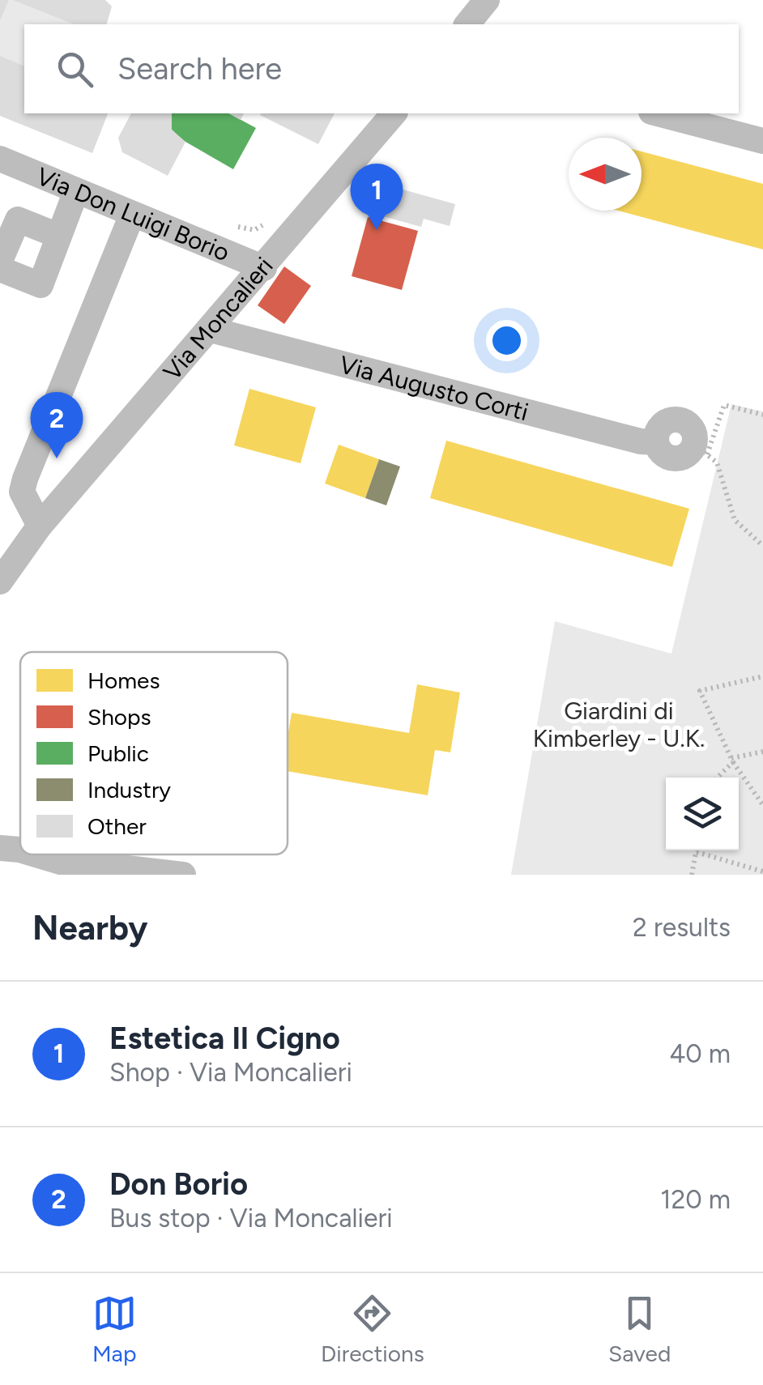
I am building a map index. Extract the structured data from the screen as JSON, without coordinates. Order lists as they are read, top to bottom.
{
  "streets": {
    "street": ["Via Don Luigi Borio", "Via Moncalieri", "Via Augusto Corti"]
  },
  "crossings": [
    ["Via Don Luigi Borio", "Via Moncalieri"],
    ["Via Moncalieri", "Via Augusto Corti"]
  ],
  "parks": ["Giardini di Kimberley - U.K."],
  "legend": [
    "Homes",
    "Shops",
    "Public",
    "Industry",
    "Other"
  ],
  "north": "left",
  "page": {
    "search": "Search here",
    "pins": ["1", "2"],
    "heading": ["Nearby", "2 results"],
    "list": [
      {
        "mark": "1",
        "name": "Estetica Il Cigno",
        "note": "Shop · Via Moncalieri",
        "value": "40 m"
      },
      {
        "mark": "2",
        "name": "Don Borio",
        "note": "Bus stop · Via Moncalieri",
        "value": "120 m"
      }
    ],
    "nav": ["Map", "Directions", "Saved"]
  }
}
